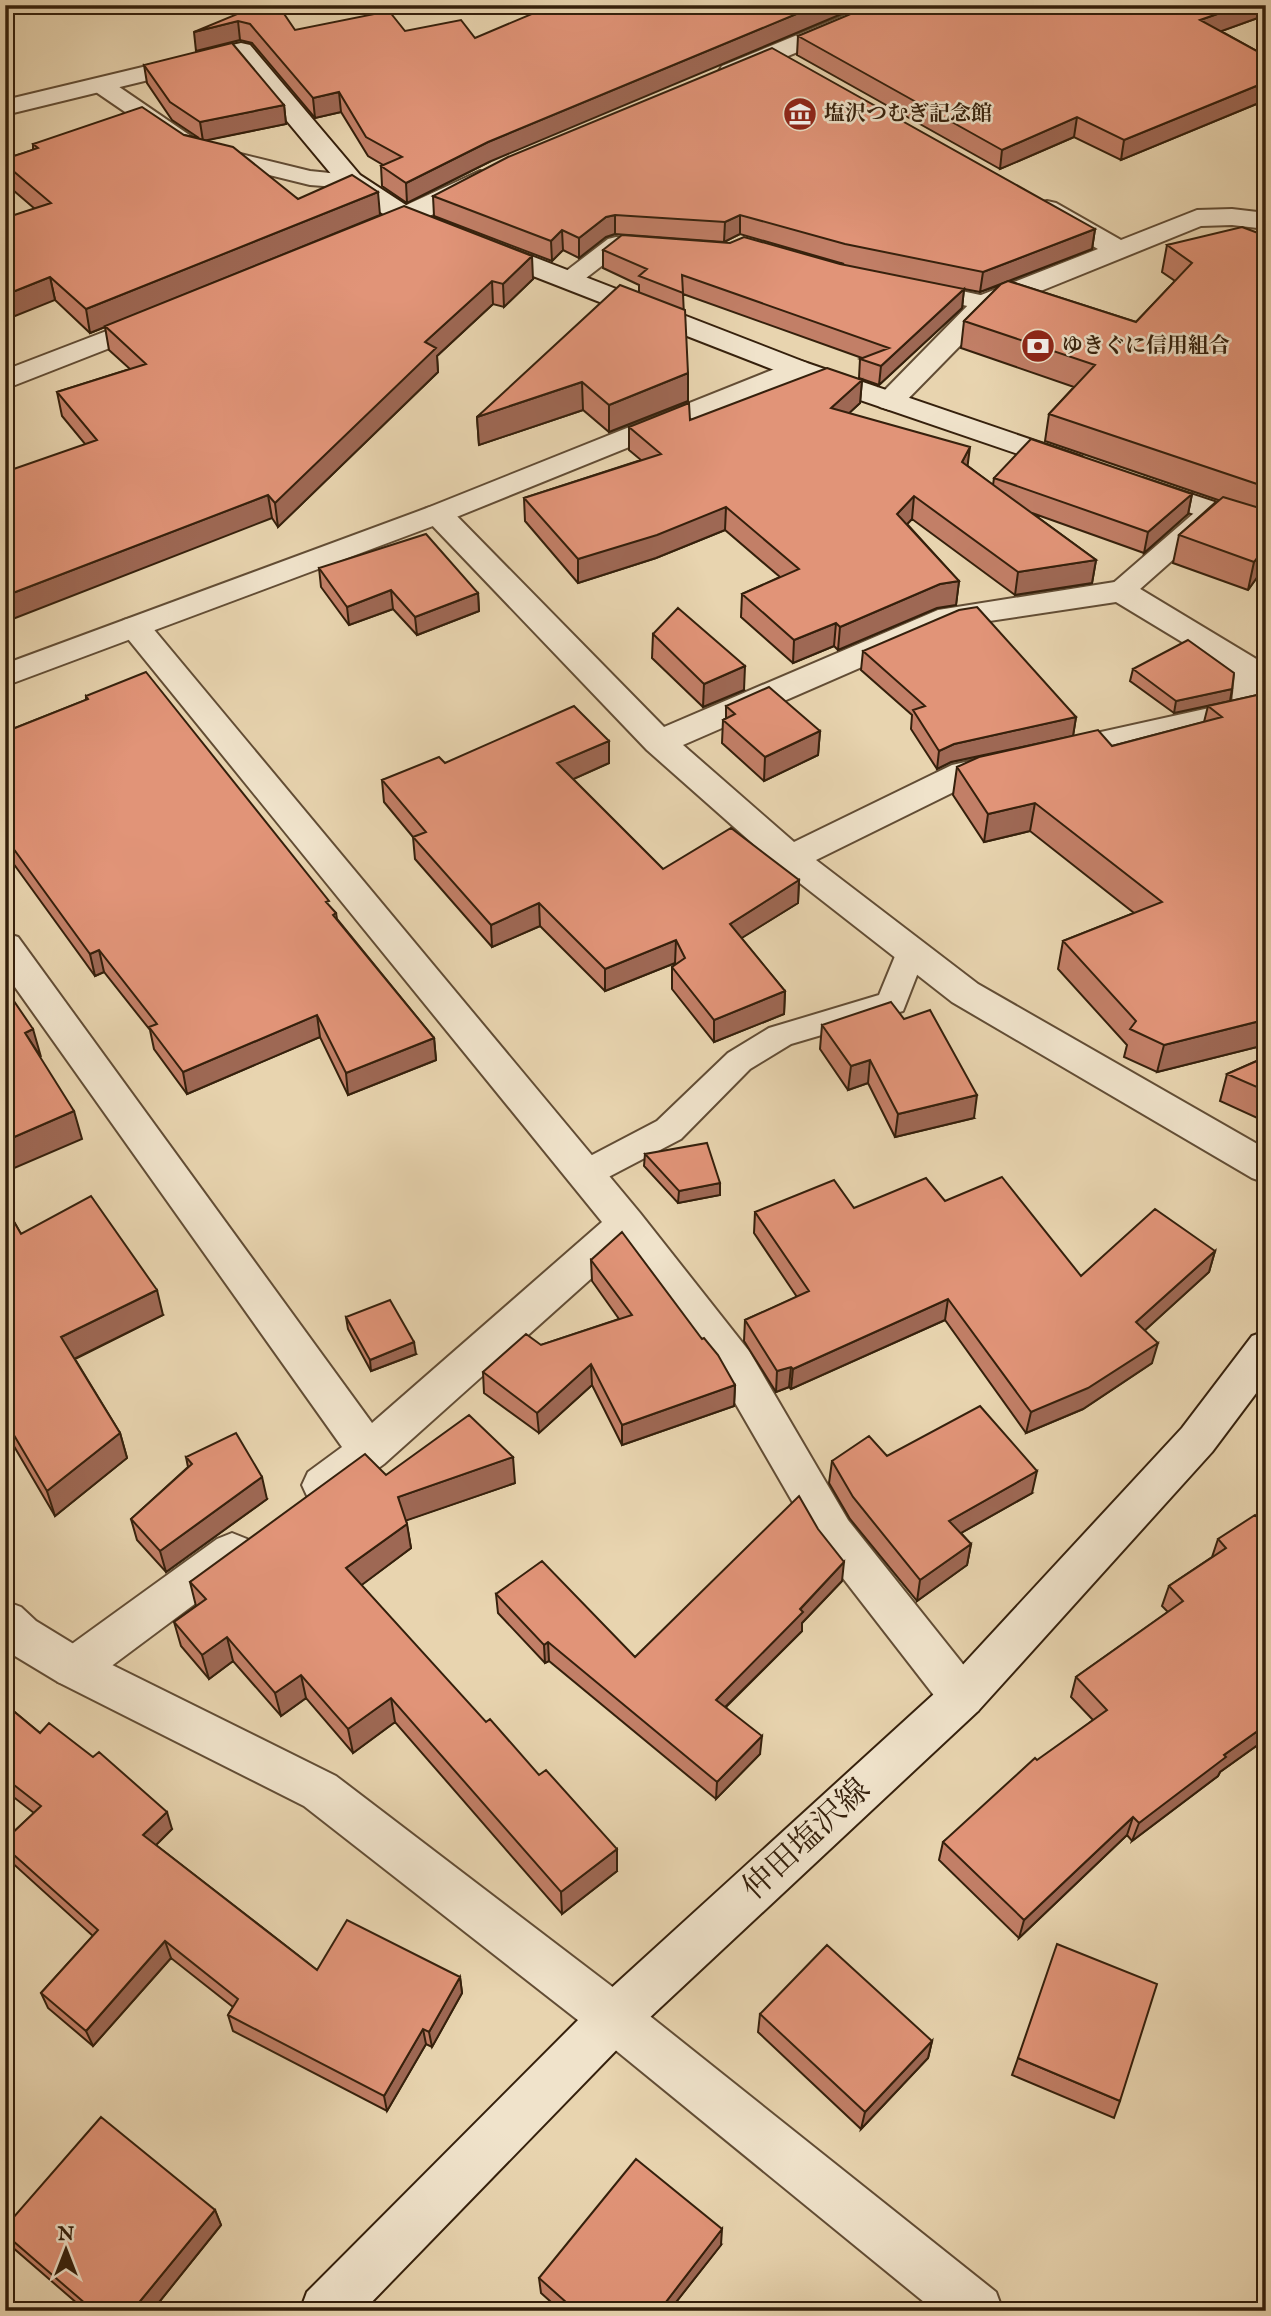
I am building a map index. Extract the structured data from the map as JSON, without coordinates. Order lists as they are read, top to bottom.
{
  "streets": {
    "street": ["仲田塩沢線"]
  },
  "places": {
    "museum": ["塩沢つむぎ記念館"],
    "bank": ["ゆきぐに信用組合"]
  },
  "north": "top"
}
